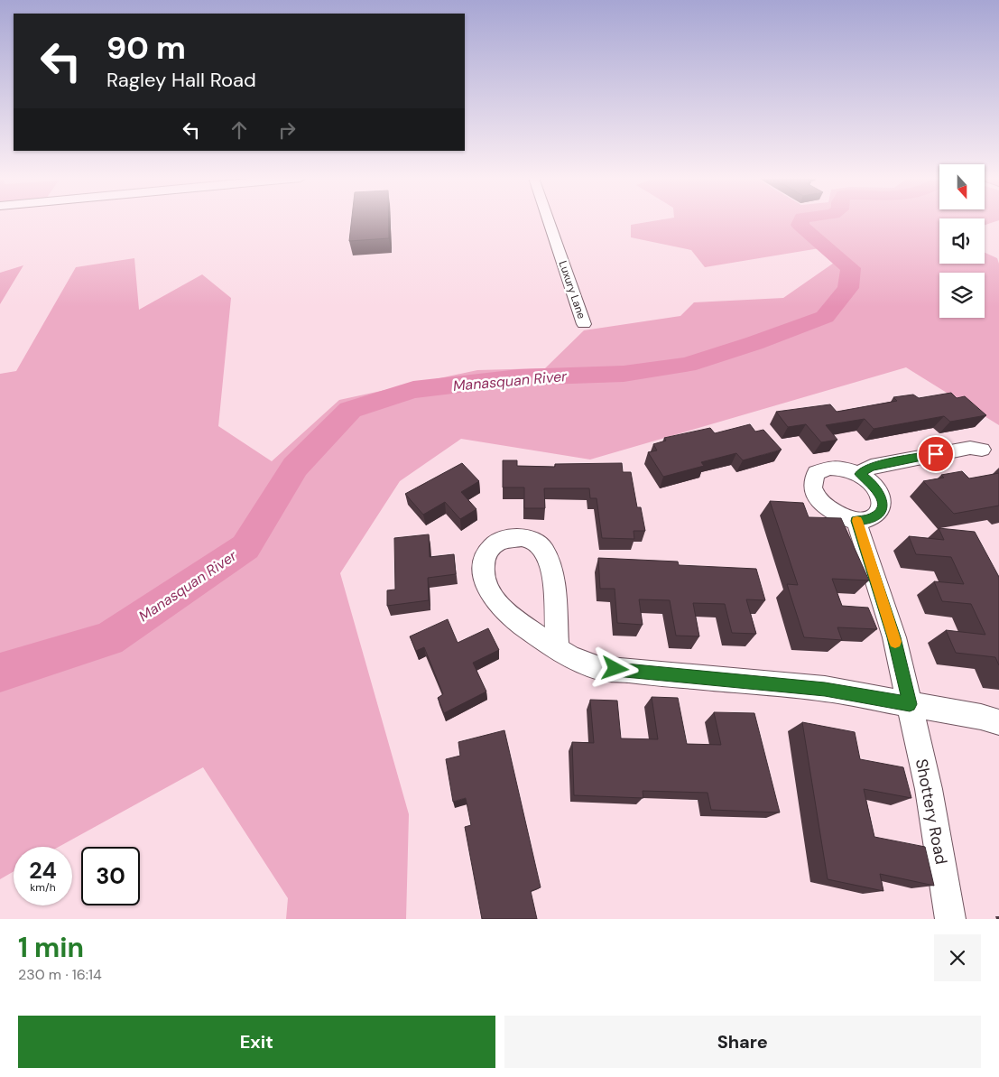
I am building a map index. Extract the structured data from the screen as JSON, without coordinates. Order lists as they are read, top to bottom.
{
  "streets": {
    "street": ["Luxury Lane", "Shottery Road"]
  },
  "water": ["Manasquan River"],
  "north": "bottom",
  "page": {
    "turn": ["90 m", "Ragley Hall Road"],
    "speed": "24 km/h",
    "limit": "30",
    "heading": ["1 min", "230 m · 16:14"],
    "buttons": ["Exit", "Share"]
  }
}
